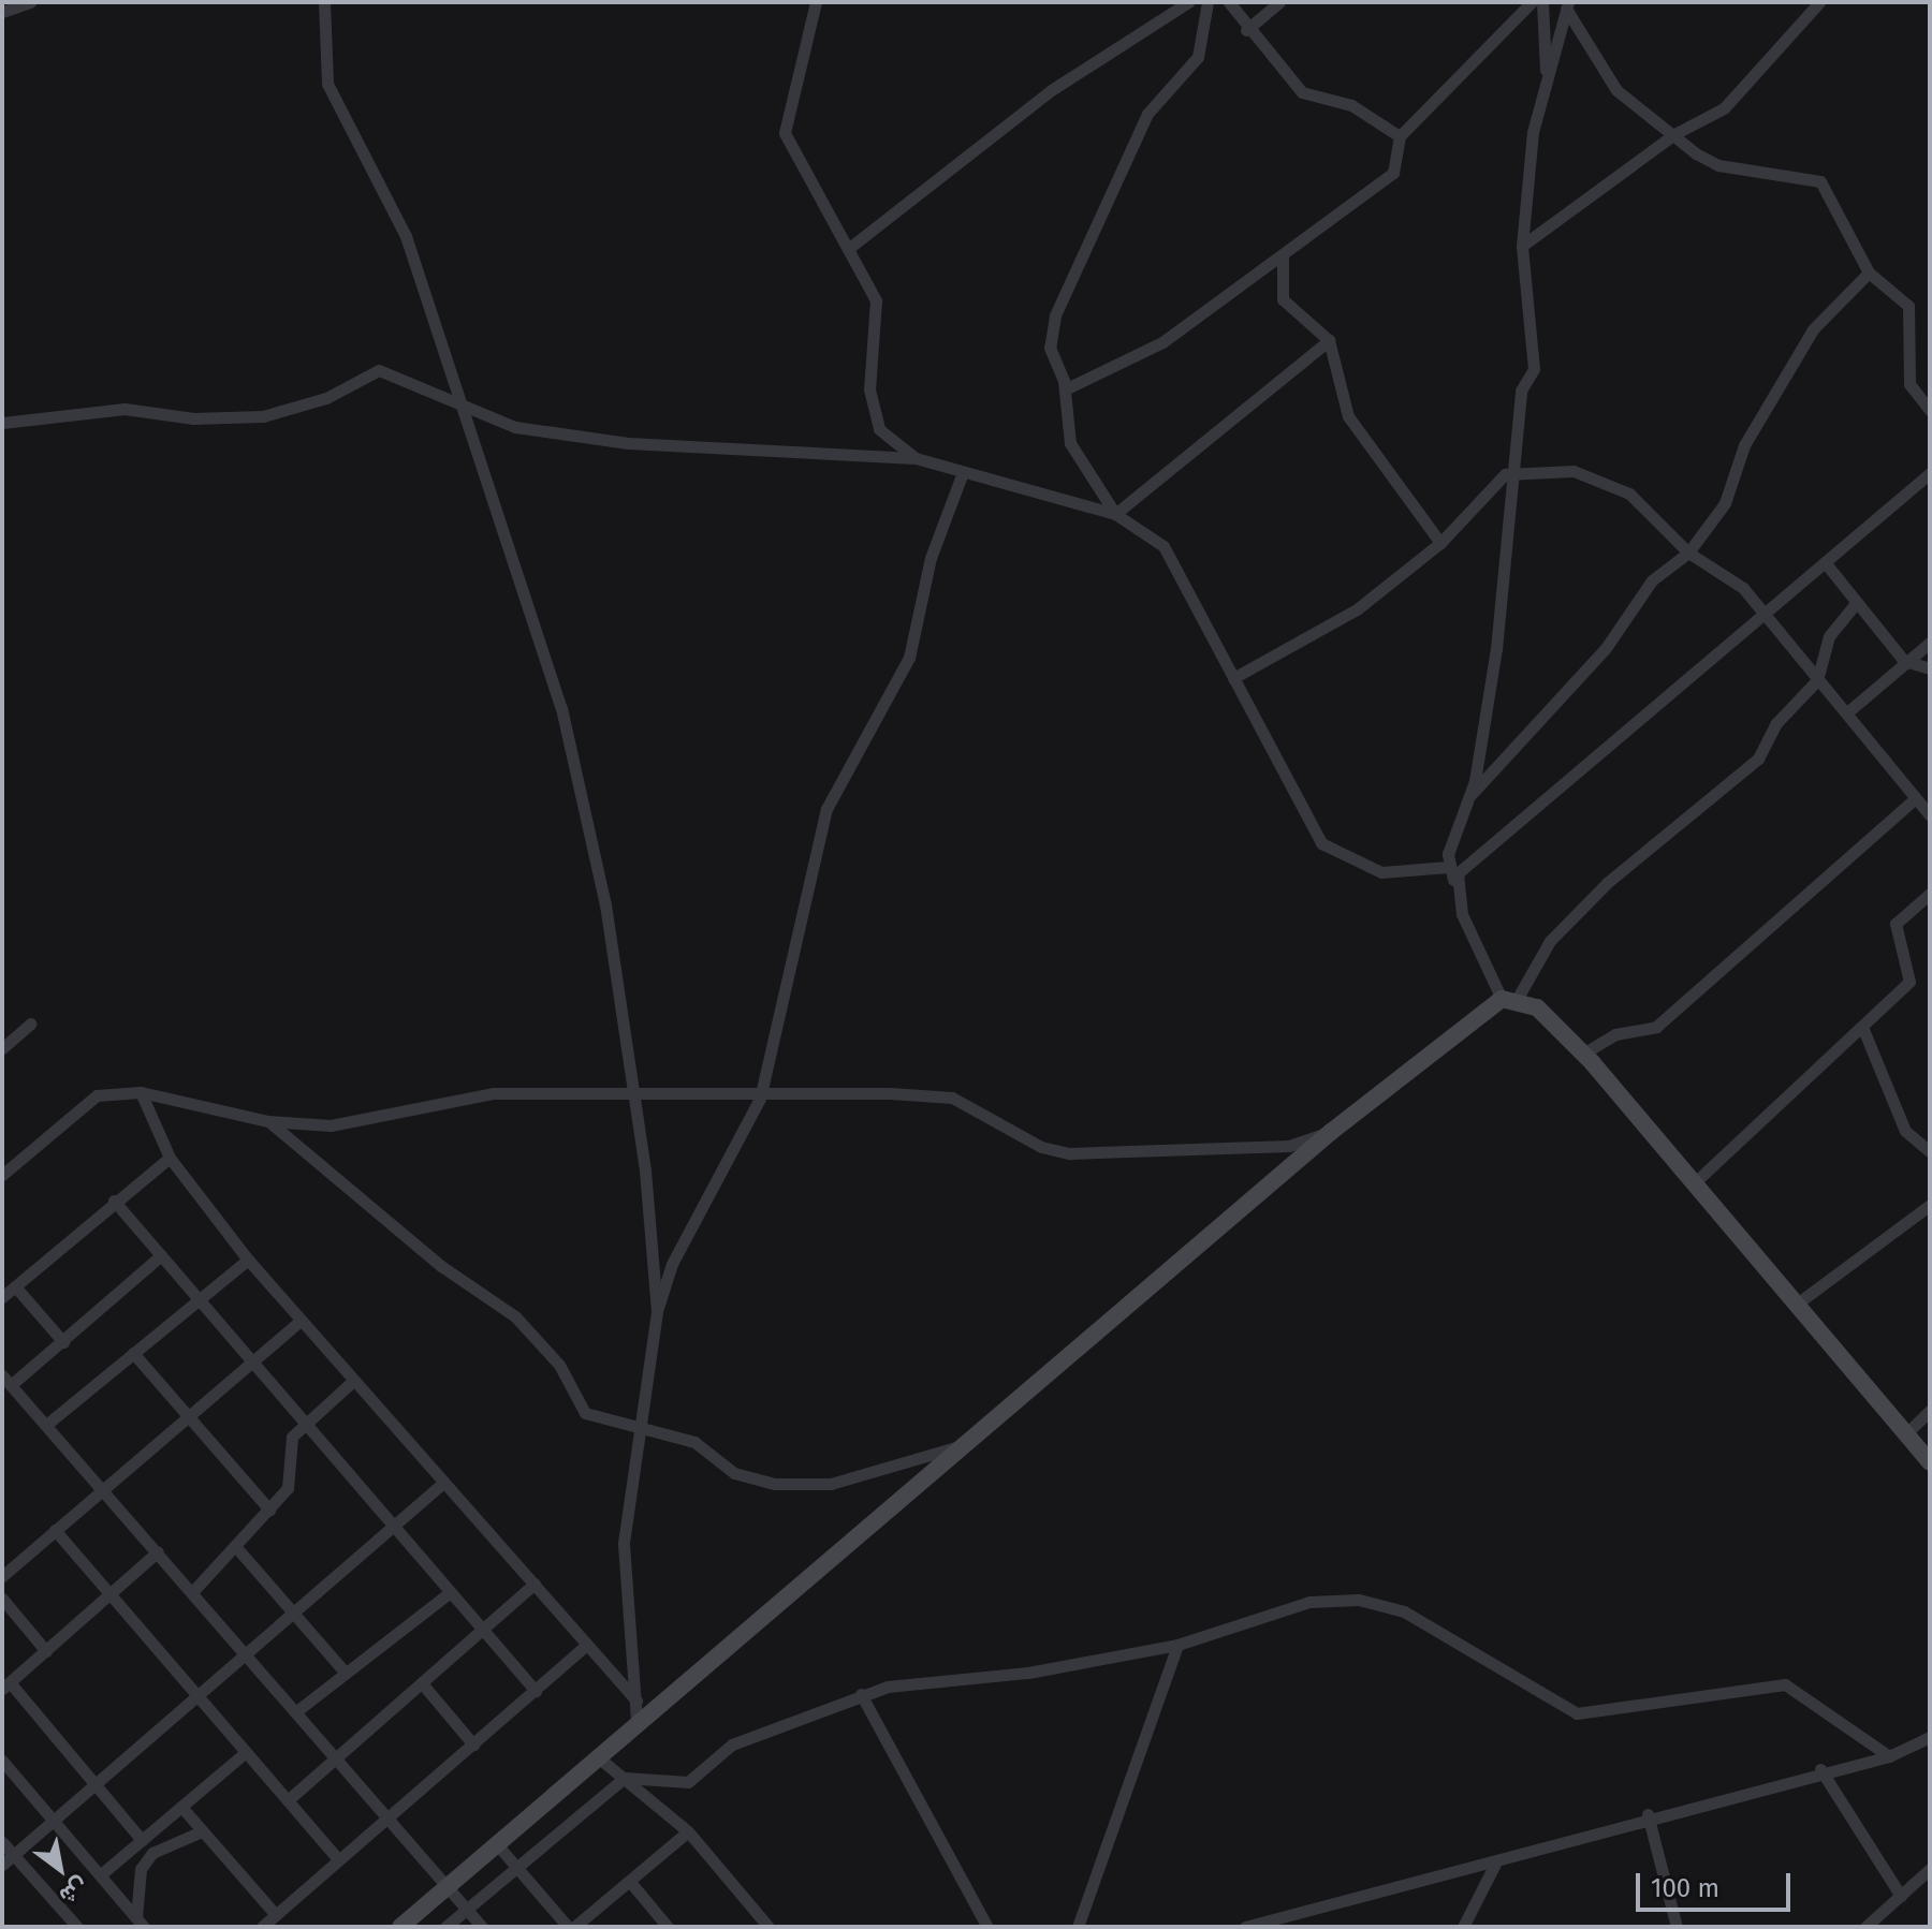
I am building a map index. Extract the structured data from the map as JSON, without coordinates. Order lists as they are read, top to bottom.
{
  "scale_bar": "100 m",
  "north": "bottom right"
}
